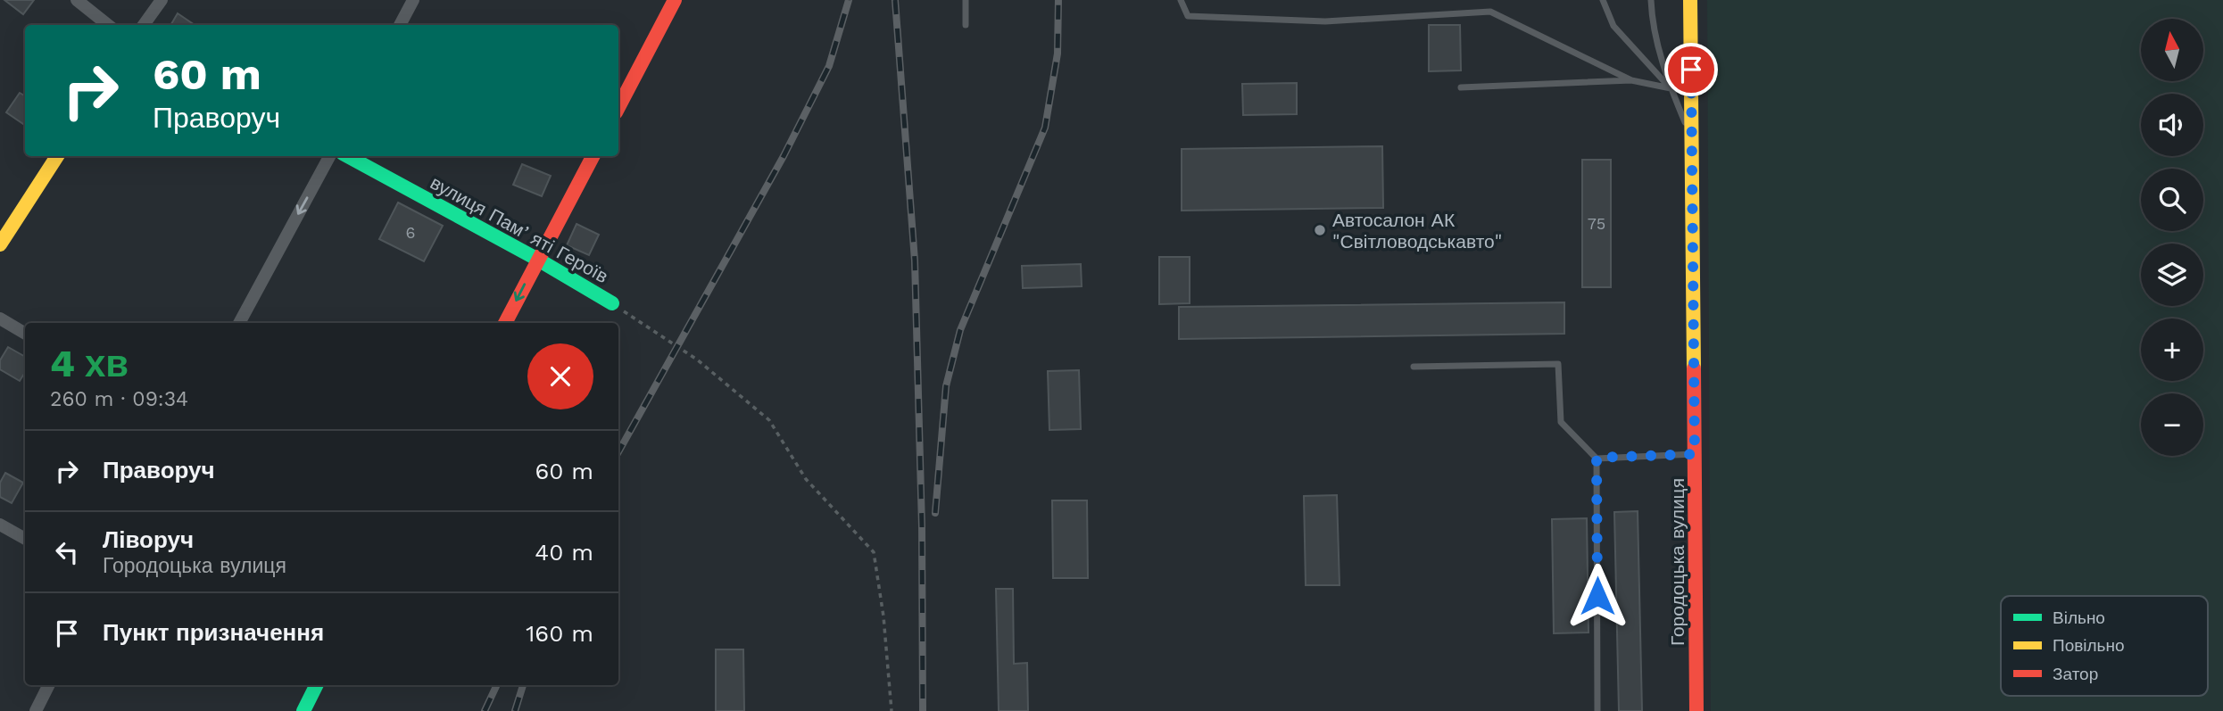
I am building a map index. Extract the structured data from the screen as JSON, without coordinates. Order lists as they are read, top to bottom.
{
  "streets": {
    "street": ["вулиця Памʼяті Героїв", "Городоцька вулиця"]
  },
  "places": ["Автосалон АК \"Світловодськавто\""],
  "house_numbers": ["75", "6"],
  "legend": ["Вільно", "Повільно", "Затор"],
  "north": "top",
  "page": {
    "map_buttons": ["+", "−"],
    "turn": ["60 m", "Праворуч"],
    "heading": ["4 хв", "260 m · 09:34"],
    "list": [
      {
        "name": "Праворуч",
        "value": "60 m"
      },
      {
        "name": "Ліворуч",
        "note": "Городоцька вулиця",
        "value": "40 m"
      },
      {
        "name": "Пункт призначення",
        "value": "160 m"
      }
    ]
  }
}
